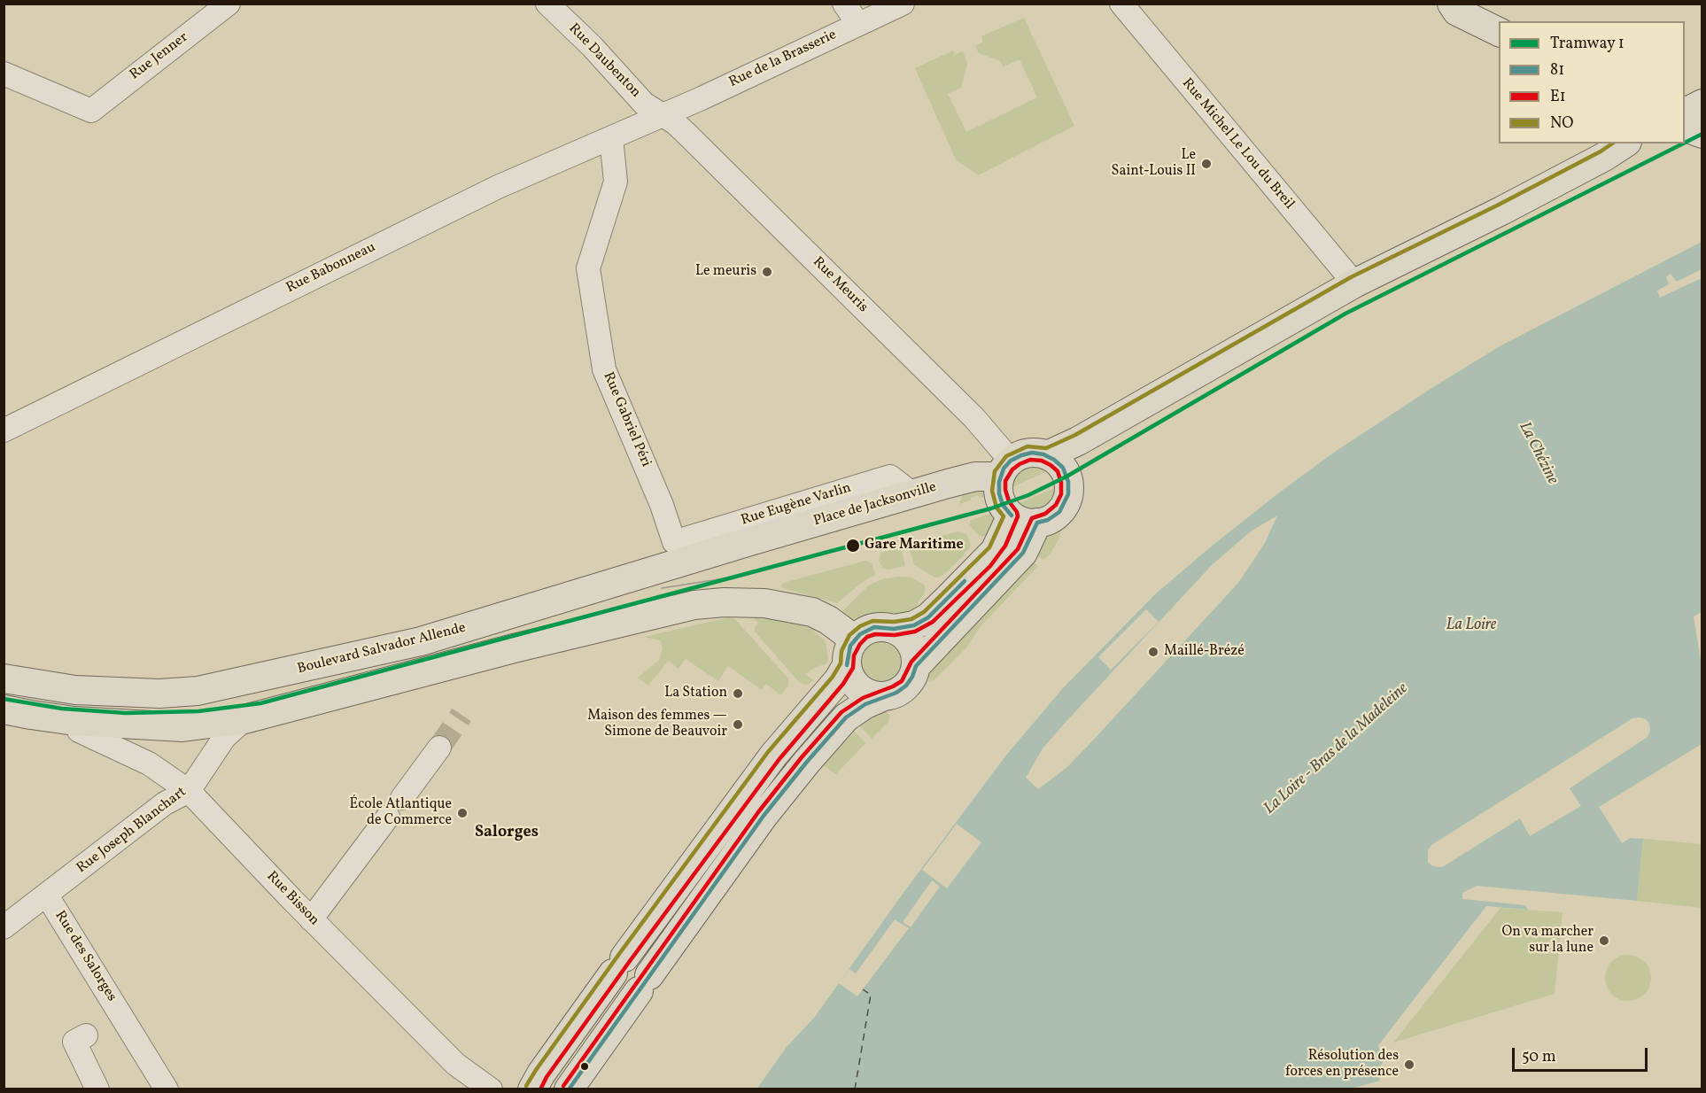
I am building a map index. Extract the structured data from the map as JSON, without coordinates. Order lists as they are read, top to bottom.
{
  "streets": {
    "main road": ["Place de Jacksonville", "Boulevard Salvador Allende"],
    "street": [
      "Rue Jenner",
      "Rue de la Brasserie",
      "Rue Daubenton",
      "Rue Michel Le Lou du Breil",
      "Rue Babonneau",
      "Rue Meuris",
      "Rue Gabriel Péri",
      "Rue Eugène Varlin",
      "Rue Joseph Blanchart",
      "Rue Bisson",
      "Rue des Salorges"
    ]
  },
  "crossings": [
    ["Rue de la Brasserie", "Rue Daubenton"],
    ["Rue de la Brasserie", "Rue Babonneau"],
    ["Rue de la Brasserie", "Rue Meuris"],
    ["Rue Daubenton", "Rue Babonneau"],
    ["Rue Daubenton", "Rue Meuris"],
    ["Rue Babonneau", "Rue Meuris"],
    ["Rue Babonneau", "Rue Gabriel Péri"],
    ["Rue Meuris", "Place de Jacksonville"],
    ["Rue Gabriel Péri", "Rue Eugène Varlin"],
    ["Rue Eugène Varlin", "Place de Jacksonville"],
    ["Place de Jacksonville", "Boulevard Salvador Allende"],
    ["Rue Joseph Blanchart", "Rue Bisson"],
    ["Rue Joseph Blanchart", "Rue des Salorges"]
  ],
  "districts": ["Salorges"],
  "water": ["La Chézine", "La Loire", "La Loire - Bras de la Madeleine"],
  "places": [
    "Le Saint-Louis II",
    "Le meuris",
    "Gare Maritime",
    "Maillé-Brézé",
    "La Station",
    "Maison des femmes — Simone de Beauvoir",
    "École Atlantique de Commerce",
    "On va marcher sur la lune",
    "Résolution des forces en présence"
  ],
  "lines": [
    "tram line 1",
    "transit line NO",
    "transit line 81",
    "transit line E1"
  ],
  "legend": [
    "Tramway 1",
    "81",
    "E1",
    "NO"
  ],
  "scale_bar": "50 m"
}
